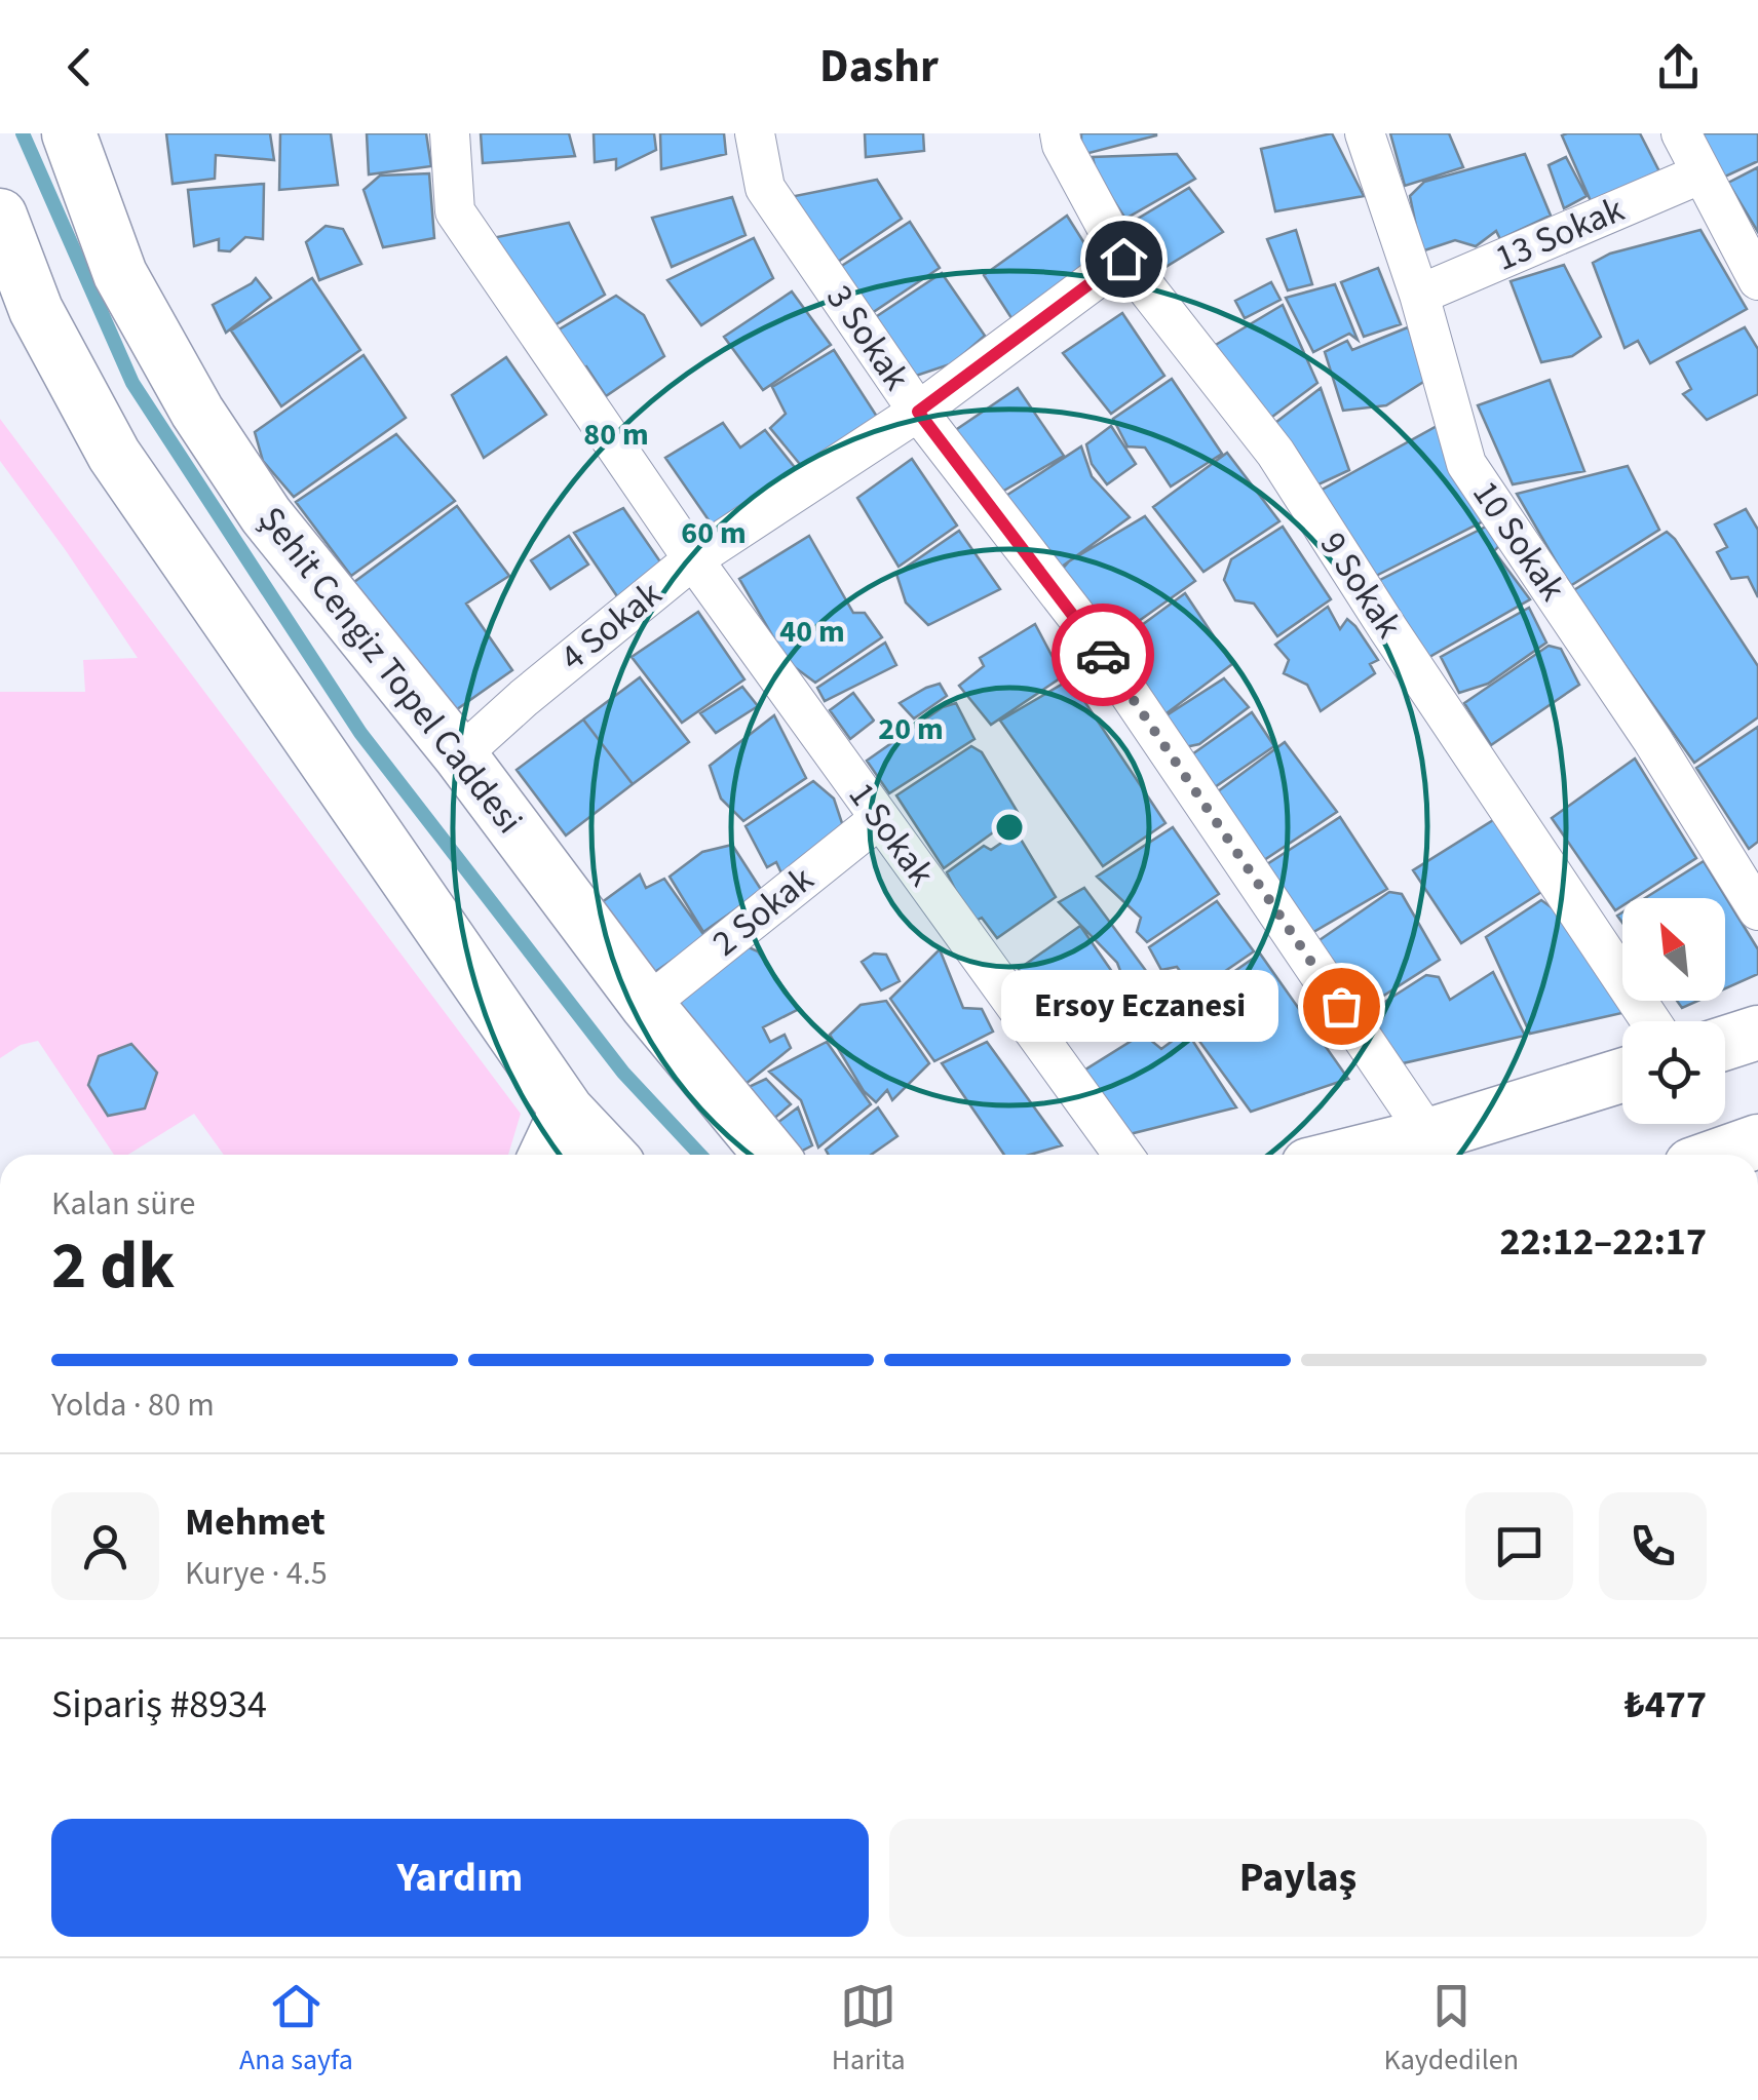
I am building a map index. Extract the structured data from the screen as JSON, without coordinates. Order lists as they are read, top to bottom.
{
  "streets": {
    "main road": ["Şehit Cengiz Topel Caddesi"],
    "street": [
      "13 Sokak",
      "3 Sokak",
      "10 Sokak",
      "9 Sokak",
      "4 Sokak",
      "1 Sokak",
      "2 Sokak"
    ]
  },
  "crossings": [
    ["13 Sokak", "10 Sokak"],
    ["3 Sokak", "4 Sokak"],
    ["9 Sokak", "4 Sokak"],
    ["4 Sokak", "Şehit Cengiz Topel Caddesi"],
    ["4 Sokak", "1 Sokak"],
    ["Şehit Cengiz Topel Caddesi", "2 Sokak"],
    ["1 Sokak", "2 Sokak"]
  ],
  "places": ["Ersoy Eczanesi"],
  "north": "top left",
  "page": {
    "header": "Dashr",
    "bubble": "Ersoy Eczanesi",
    "heading": ["2 dk", "Kalan süre", "22:12–22:17"],
    "panel": [
      "Mehmet",
      "Kurye · 4.5",
      "Sipariş #8934",
      "₺477"
    ],
    "bar": "Yolda · 80 m",
    "buttons": ["Yardım", "Paylaş"],
    "tabs": ["Ana sayfa", "Harita", "Kaydedilen"]
  },
  "rings": [
    "80 m",
    "60 m",
    "40 m",
    "20 m"
  ]
}
